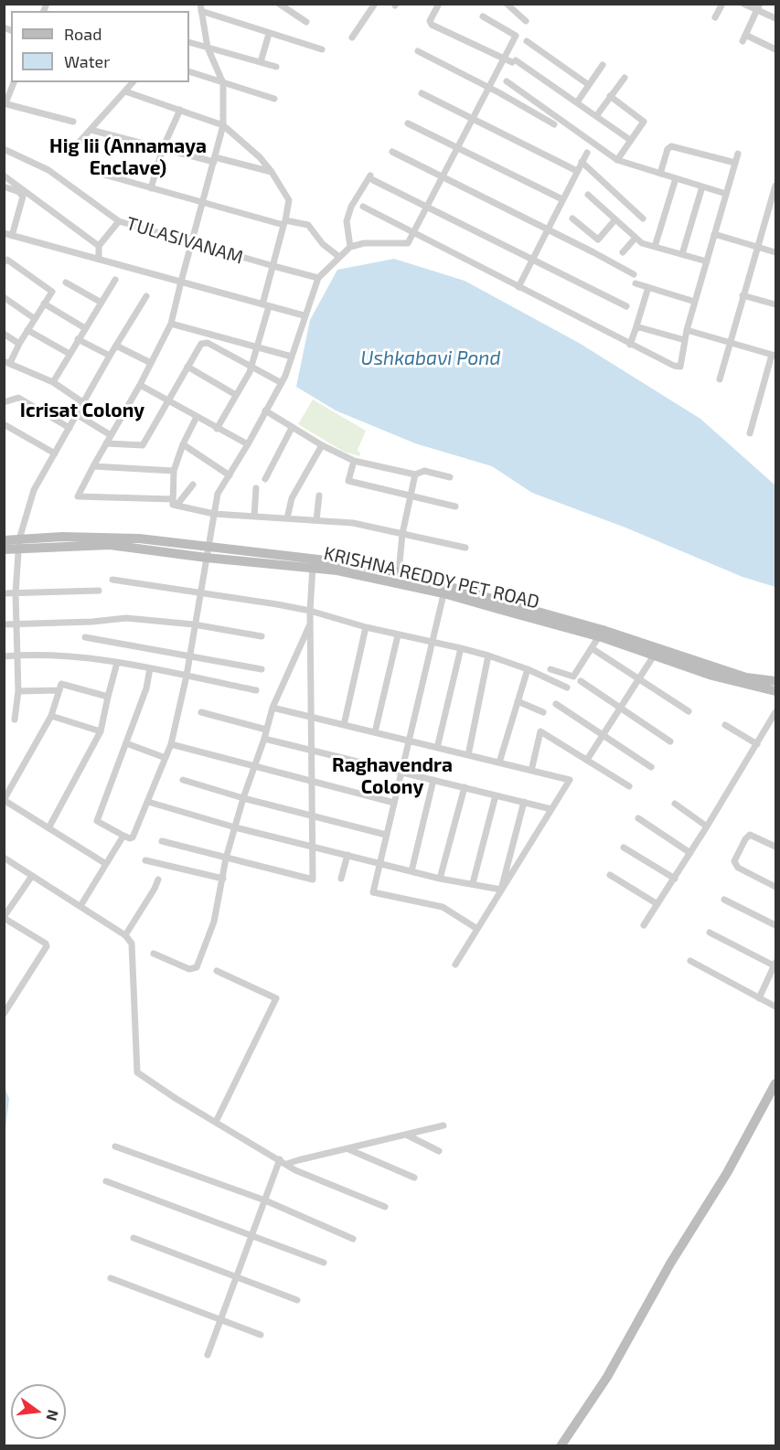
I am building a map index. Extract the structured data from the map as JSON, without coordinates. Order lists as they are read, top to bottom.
{
  "streets": {
    "main road": ["KRISHNA REDDY PET ROAD"],
    "street": ["TULASIVANAM"]
  },
  "districts": ["Hig Iii (Annamaya Enclave)", "Icrisat Colony", "Raghavendra Colony"],
  "water": ["Ushkabavi Pond"],
  "legend": ["Road", "Water"],
  "north": "right"
}
